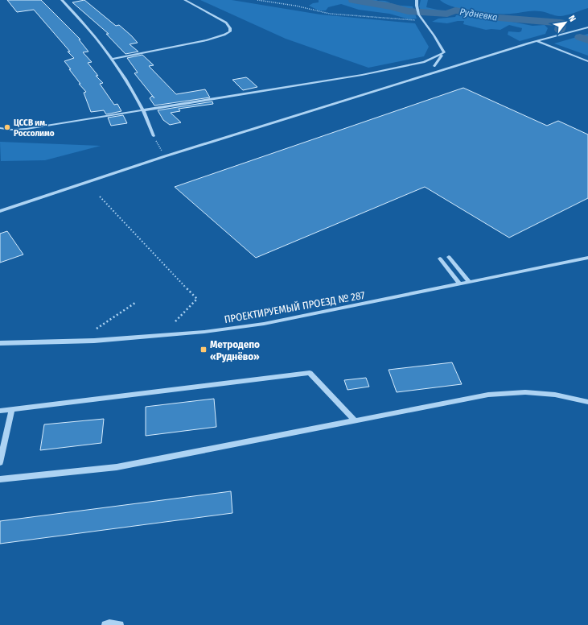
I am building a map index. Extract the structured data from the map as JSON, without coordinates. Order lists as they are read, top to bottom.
{
  "streets": {
    "street": ["ПРОЕКТИРУЕМЫЙ ПРОЕЗД № 287"]
  },
  "water": ["Рудневка"],
  "places": {
    "other": ["ЦССВ им. Россолимо"],
    "transit": ["Метродепо «Руднёво»"]
  },
  "north": "top right"
}
